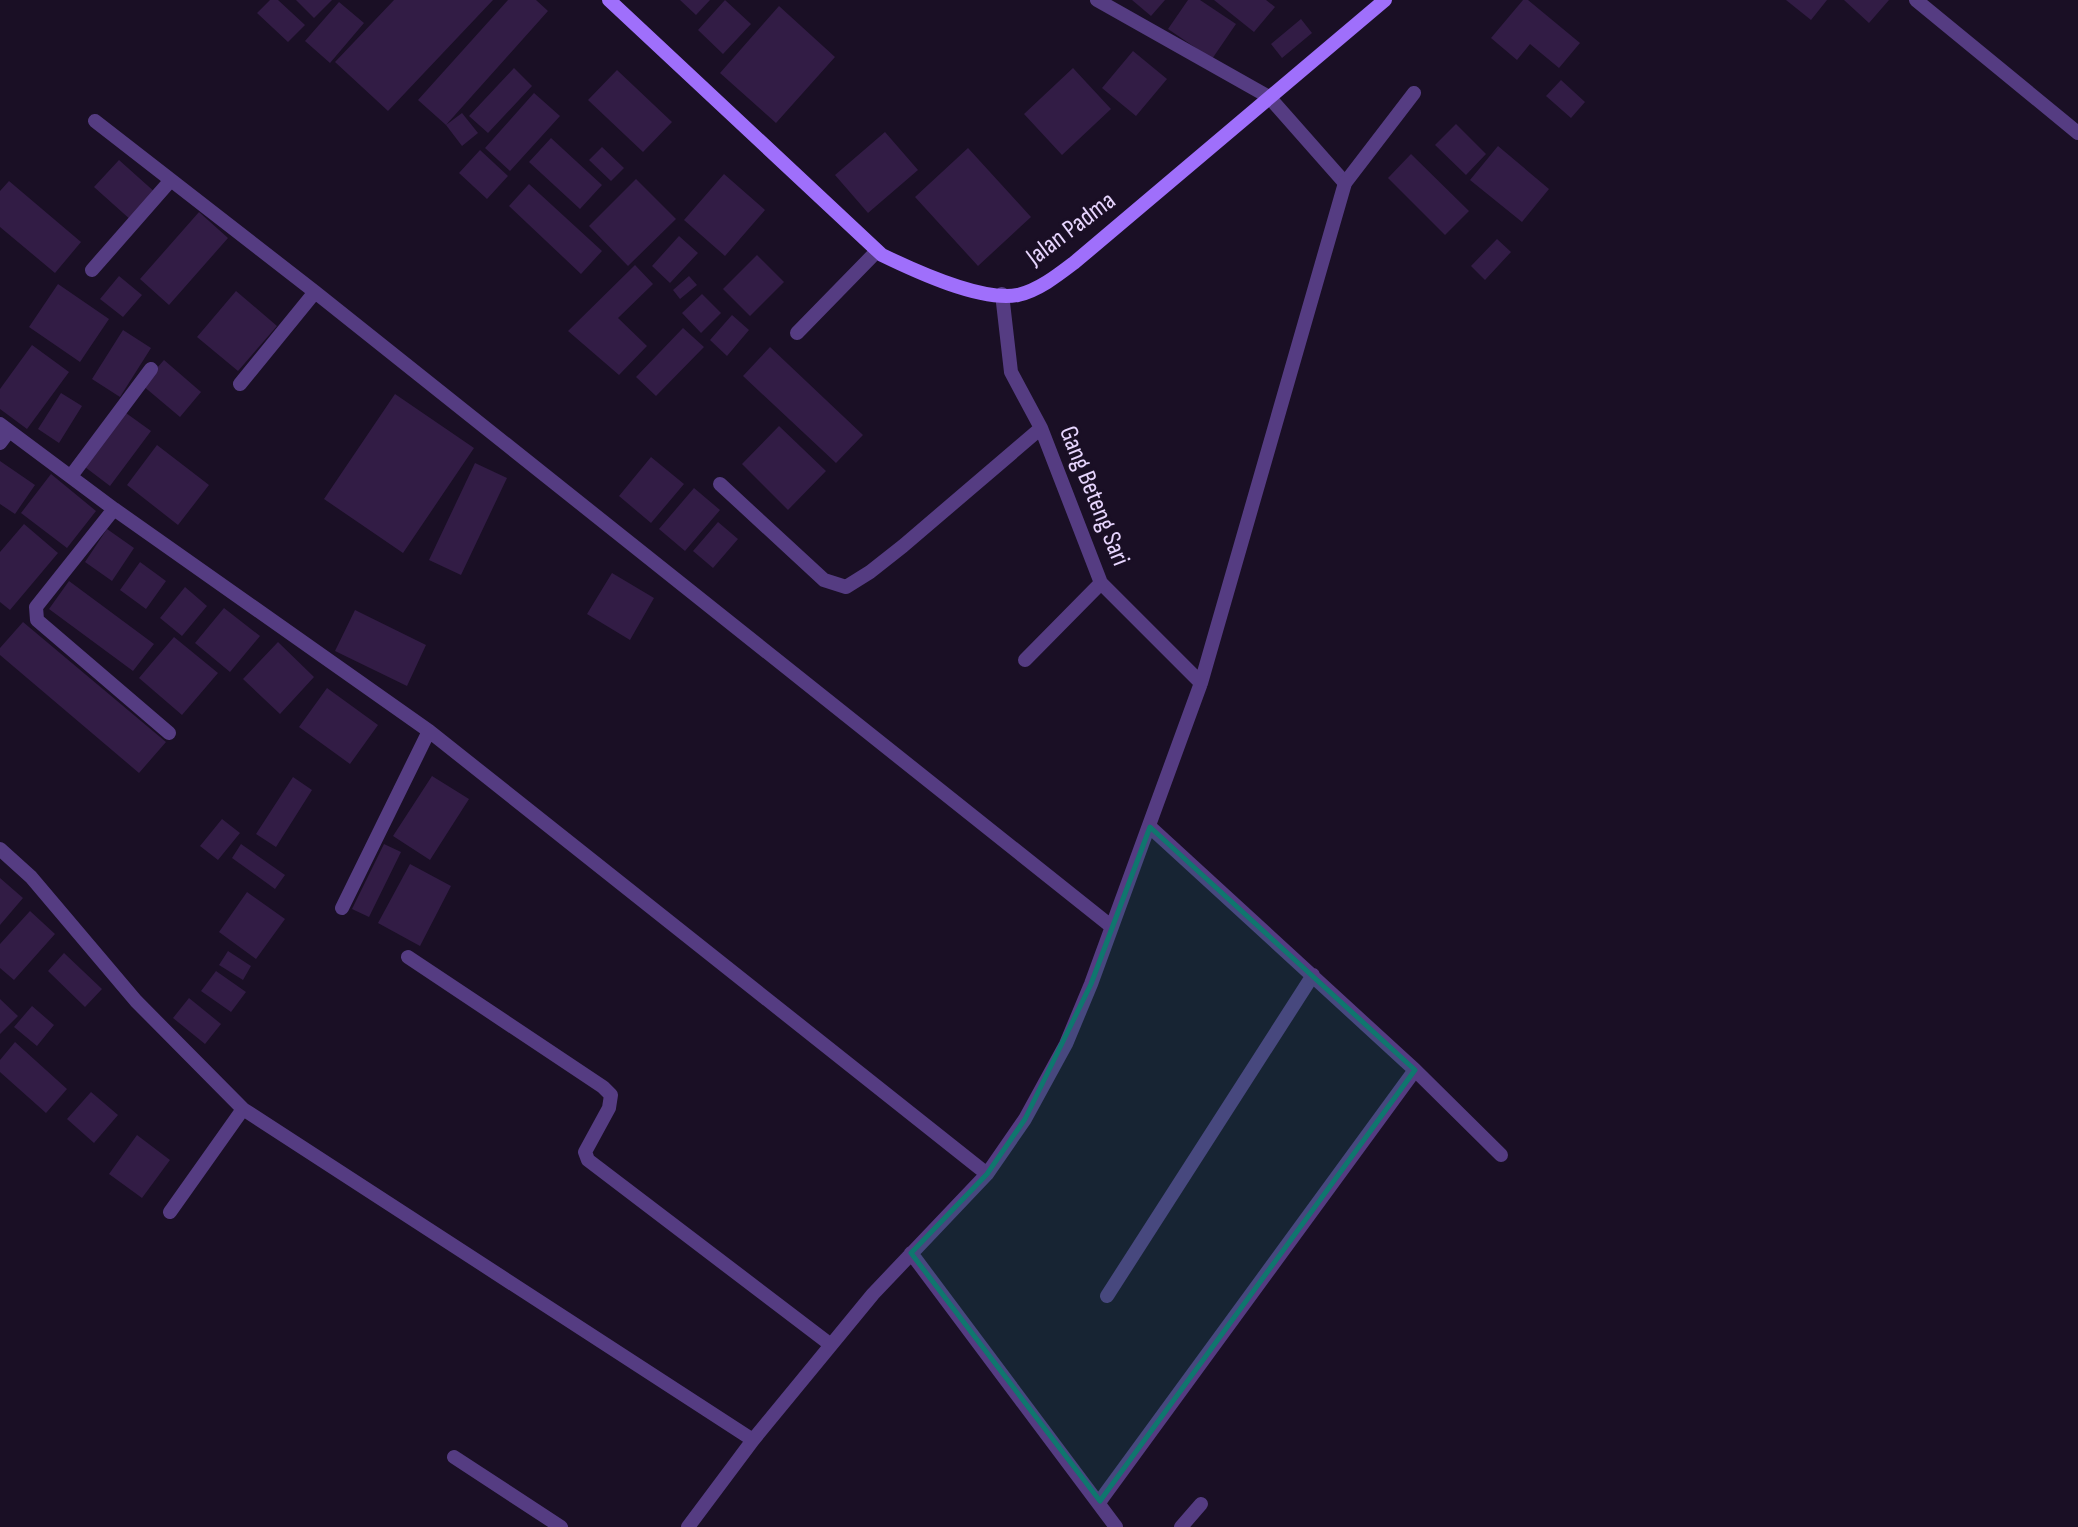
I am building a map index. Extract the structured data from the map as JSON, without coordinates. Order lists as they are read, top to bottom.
{
  "streets": {
    "street": ["Jalan Padma", "Gang Beteng Sari"]
  },
  "crossings": [
    ["Jalan Padma", "Gang Beteng Sari"]
  ]
}
